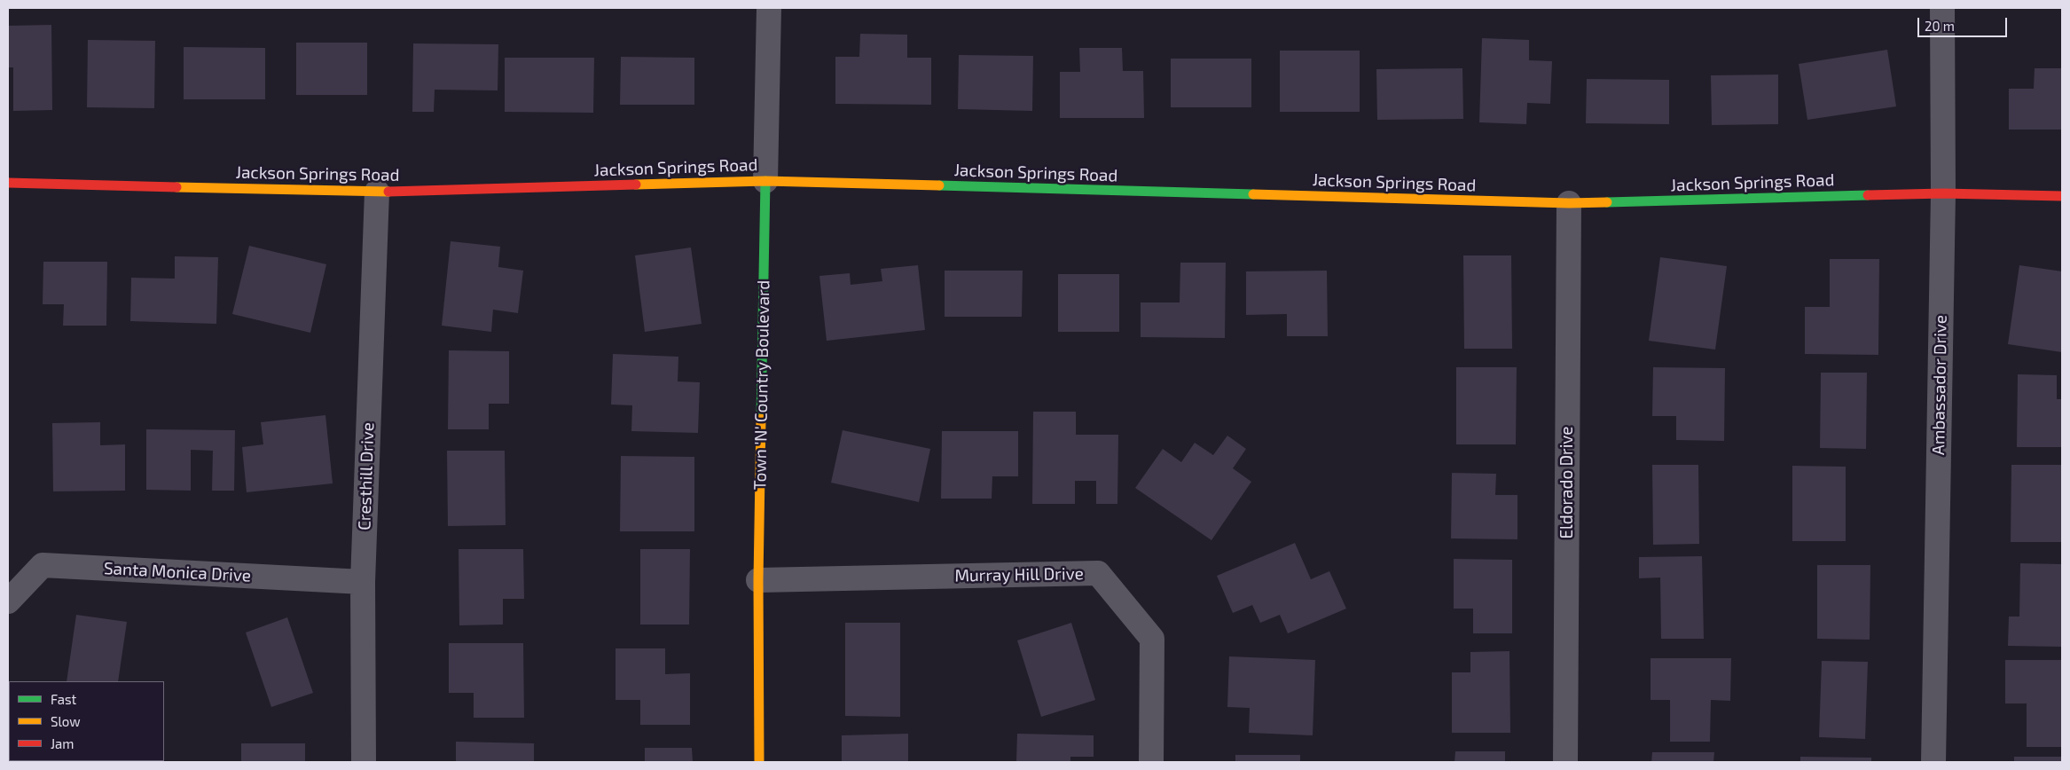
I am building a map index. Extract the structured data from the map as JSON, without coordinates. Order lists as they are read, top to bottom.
{
  "streets": {
    "street": [
      "Jackson Springs Road",
      "Town 'N' Country Boulevard",
      "Ambassador Drive",
      "Cresthill Drive",
      "Eldorado Drive",
      "Santa Monica Drive",
      "Murray Hill Drive"
    ]
  },
  "crossings": [
    ["Jackson Springs Road", "Town 'N' Country Boulevard"],
    ["Jackson Springs Road", "Ambassador Drive"],
    ["Jackson Springs Road", "Cresthill Drive"],
    ["Jackson Springs Road", "Eldorado Drive"],
    ["Town 'N' Country Boulevard", "Murray Hill Drive"],
    ["Cresthill Drive", "Santa Monica Drive"]
  ],
  "legend": ["Fast", "Slow", "Jam"],
  "scale_bar": "20 m"
}
